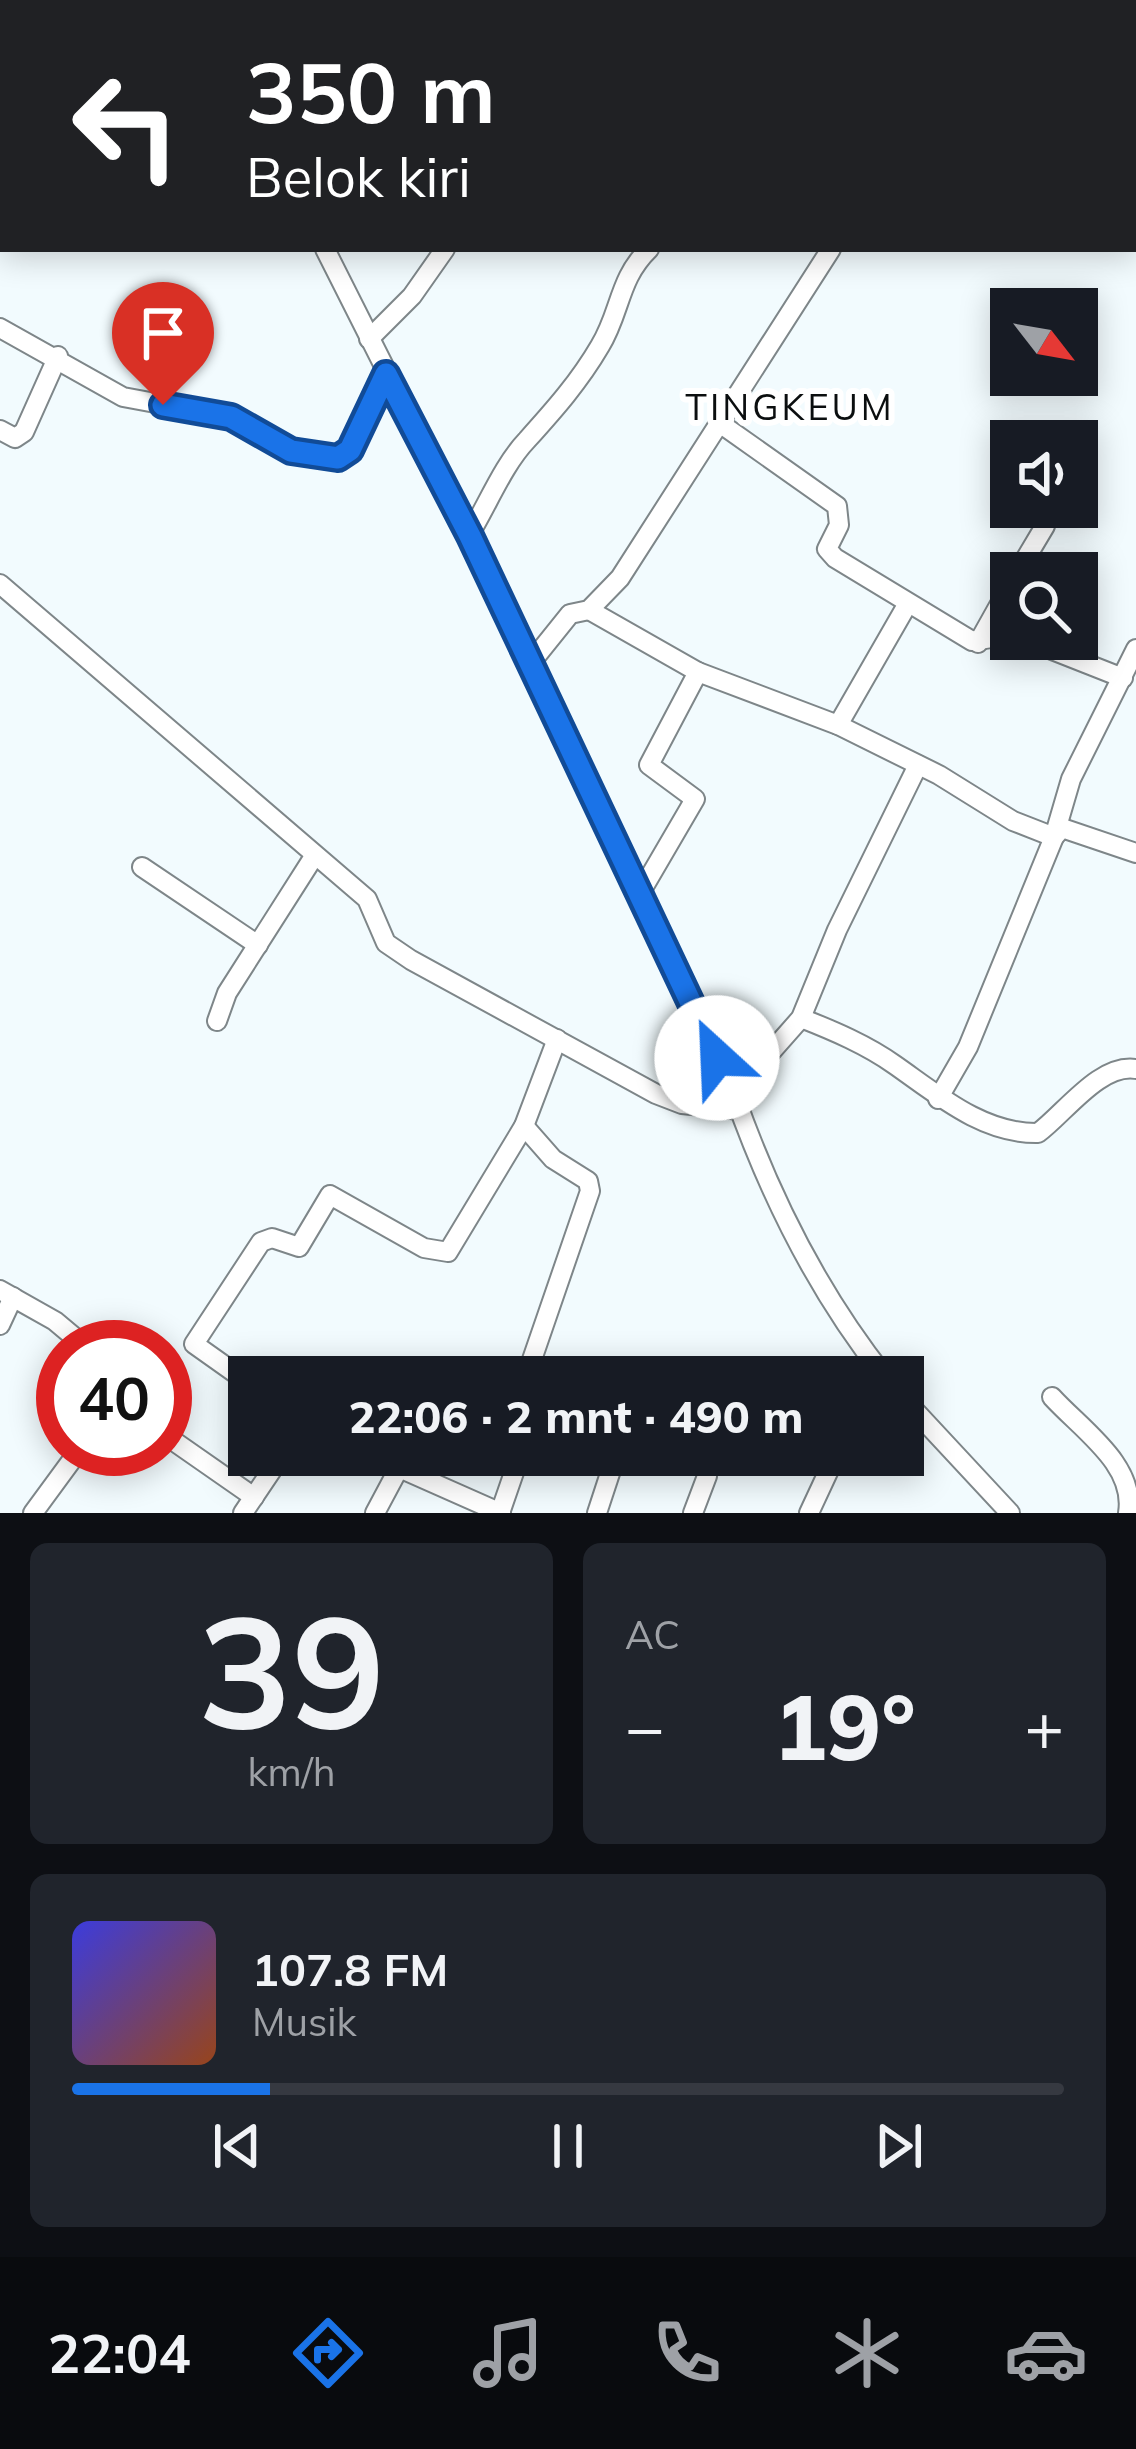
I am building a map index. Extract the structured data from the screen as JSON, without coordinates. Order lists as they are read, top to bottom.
{
  "districts": ["TINGKEUM"],
  "north": "bottom right",
  "page": {
    "turn": ["350 m", "Belok kiri"],
    "limit": "40",
    "trip": "22:06 · 2 mnt · 490 m",
    "tile": [
      ["39", "km/h"],
      "AC"
    ],
    "heat": ["−", "19°", "+"],
    "song": ["107.8 FM", "Musik"],
    "tabs": "22:04"
  }
}
